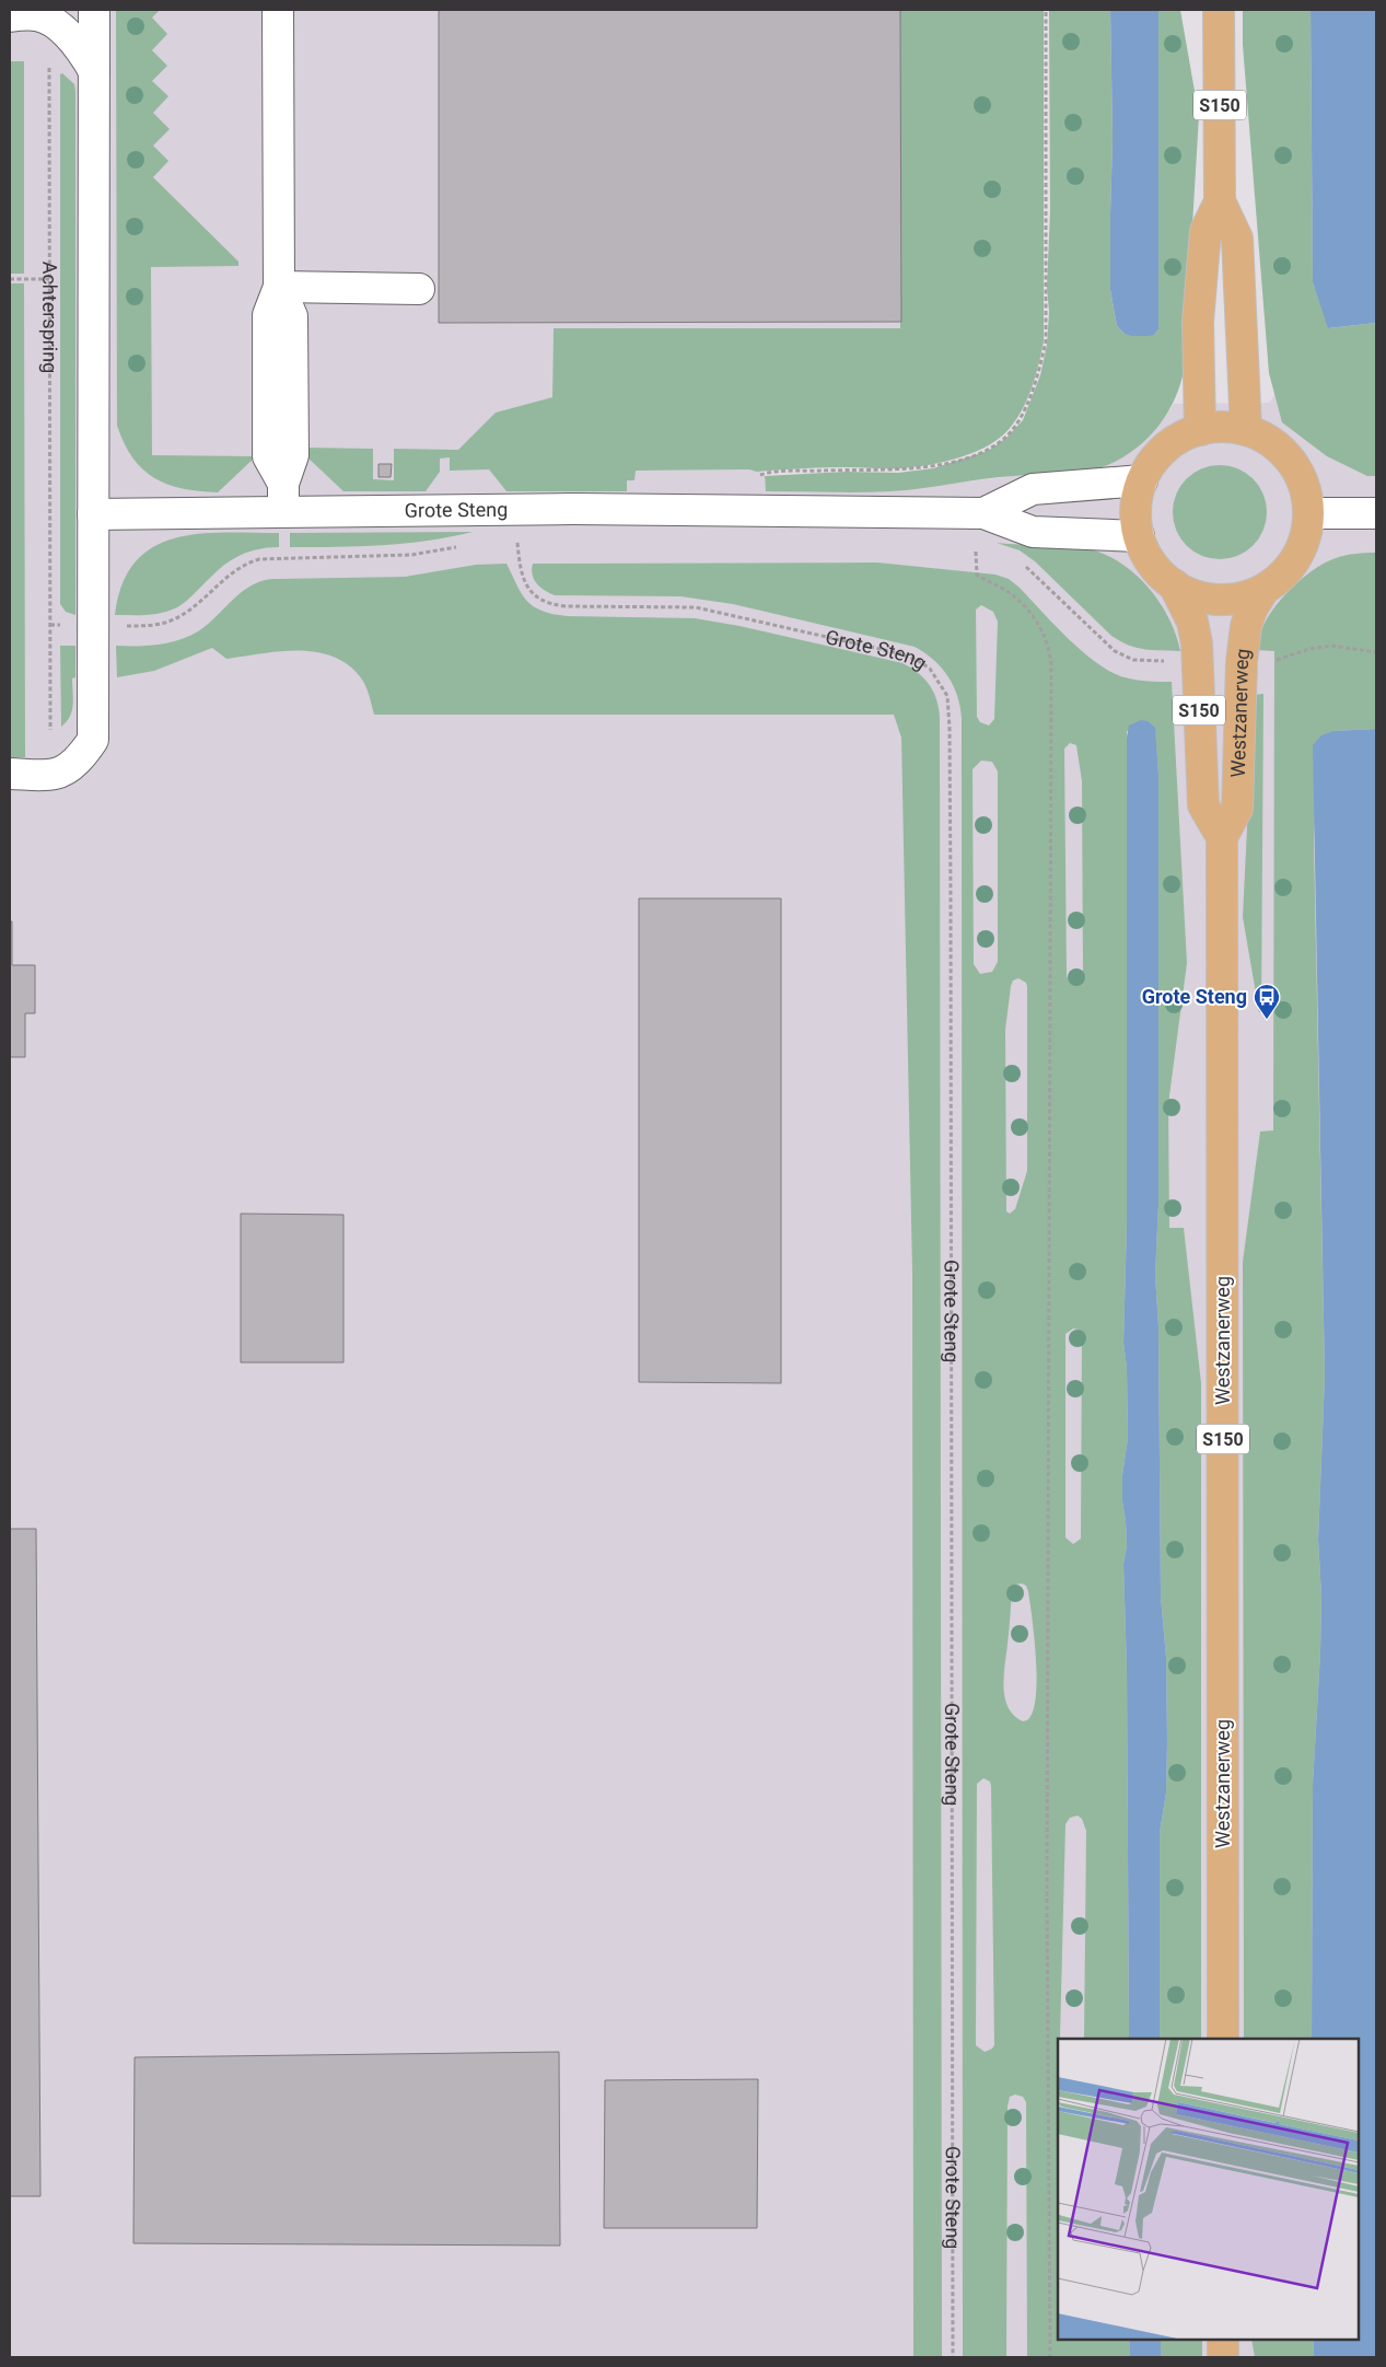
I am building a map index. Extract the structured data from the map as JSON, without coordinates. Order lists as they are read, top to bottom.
{
  "streets": {
    "main road": ["S150", "Westzanerweg"],
    "street": ["Grote Steng"],
    "path": ["Achterspring"]
  },
  "crossings": [
    ["S150", "Grote Steng"],
    ["S150", "Westzanerweg"],
    ["Grote Steng", "Westzanerweg"]
  ],
  "places": {
    "bus stop": ["Grote Steng"]
  }
}
